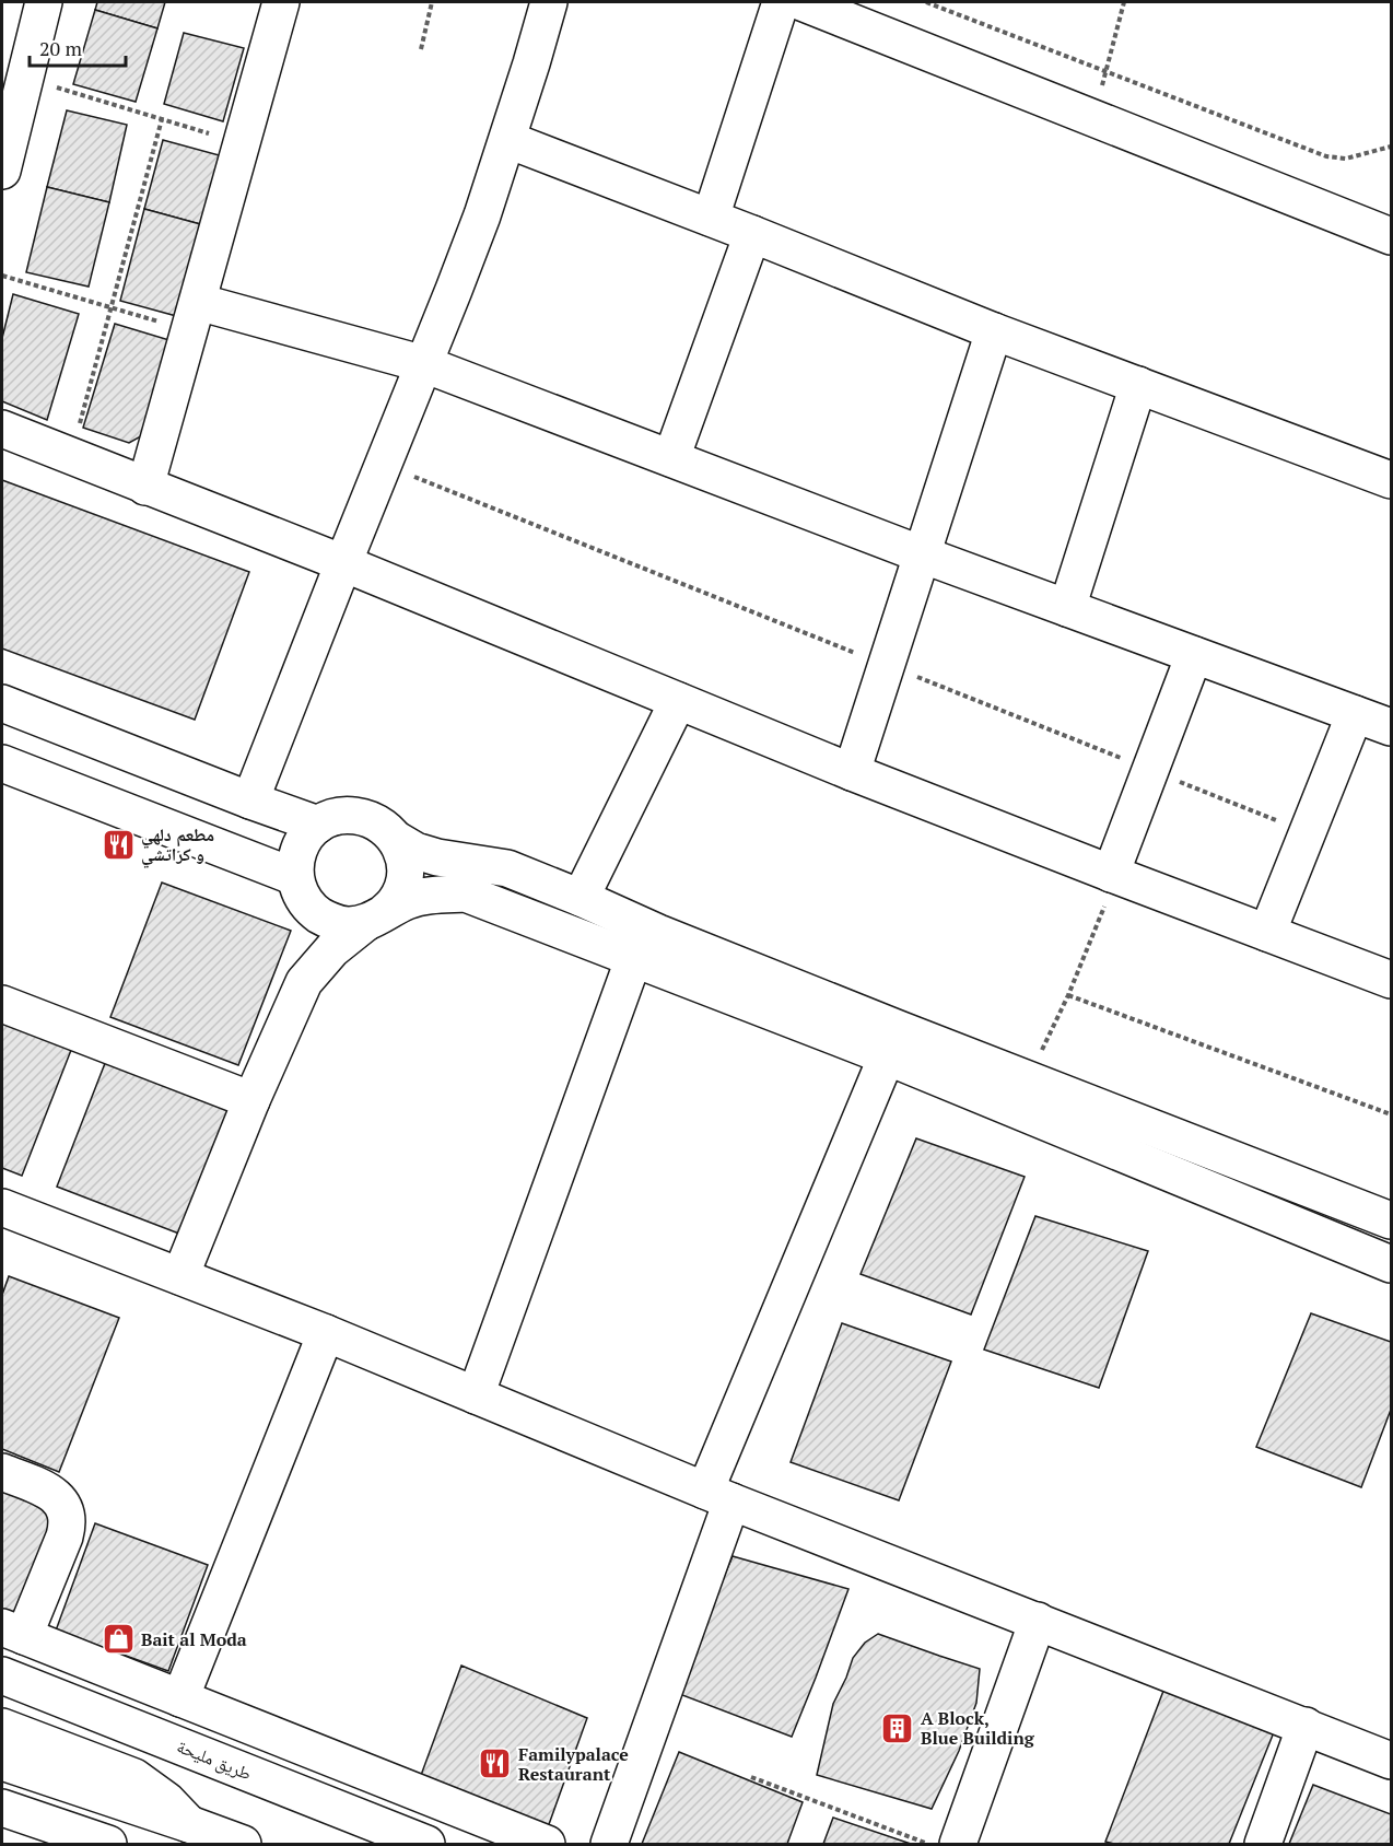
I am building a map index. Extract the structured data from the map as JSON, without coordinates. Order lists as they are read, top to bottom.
{
  "streets": {
    "main road": ["طريق مليحة"]
  },
  "places": {
    "restaurant": ["مطعم دلهي و كراتشي", "Familypalace Restaurant"],
    "shop": ["Bait al Moda"],
    "building": ["A Block, Blue Building"]
  },
  "scale_bar": "20 m"
}
